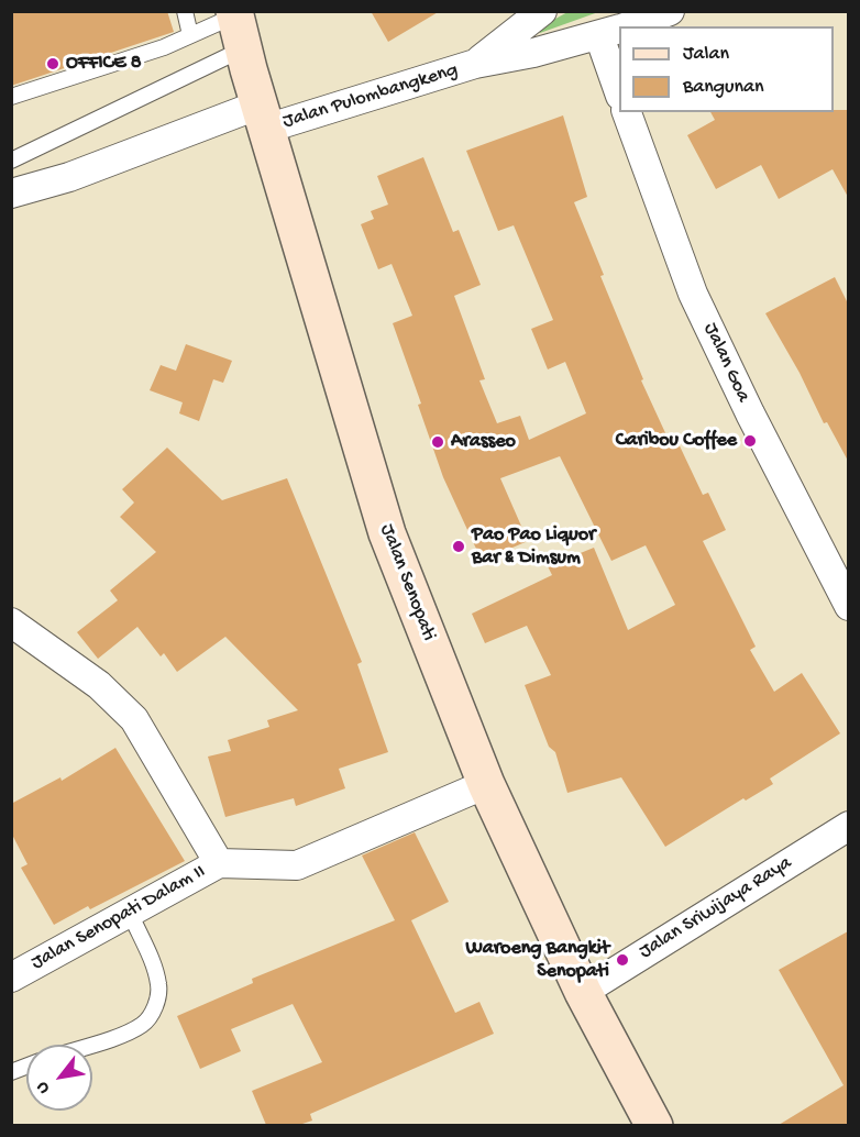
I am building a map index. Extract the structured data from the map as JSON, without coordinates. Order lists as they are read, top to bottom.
{
  "streets": {
    "main road": ["Jalan Senopati"],
    "street": [
      "Jalan Pulombangkeng",
      "Jalan Goa",
      "Jalan Sriwijaya Raya",
      "Jalan Senopati Dalam II"
    ]
  },
  "crossings": [
    ["Jalan Pulombangkeng", "Jalan Senopati"],
    ["Jalan Senopati", "Jalan Sriwijaya Raya"],
    ["Jalan Senopati", "Jalan Senopati Dalam II"]
  ],
  "places": [
    "OFFICE 8",
    "Caribou Coffee",
    "Arasseo",
    "Pao Pao Liquor Bar & Dimsum",
    "Waroeng Bangkit Senopati"
  ],
  "legend": ["Jalan", "Bangunan"],
  "north": "bottom left"
}
